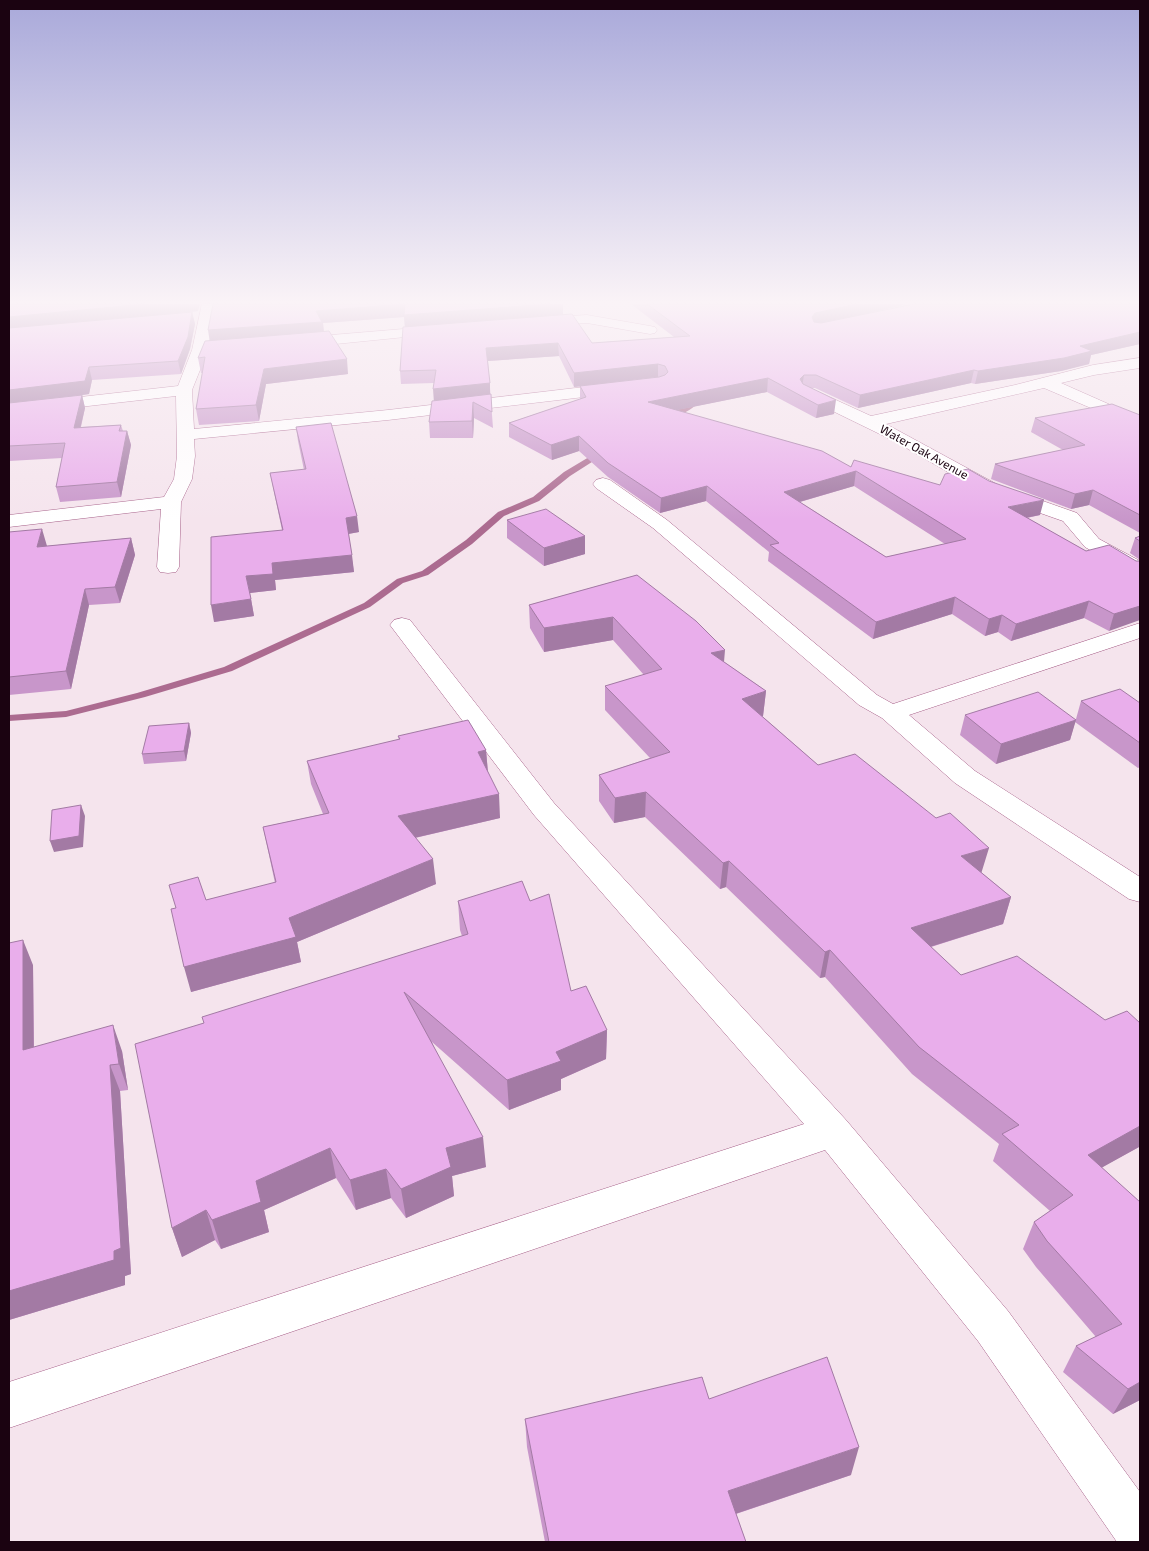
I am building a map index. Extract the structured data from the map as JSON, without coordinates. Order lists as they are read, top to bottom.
{
  "streets": {
    "street": ["Water Oak Avenue"]
  }
}
